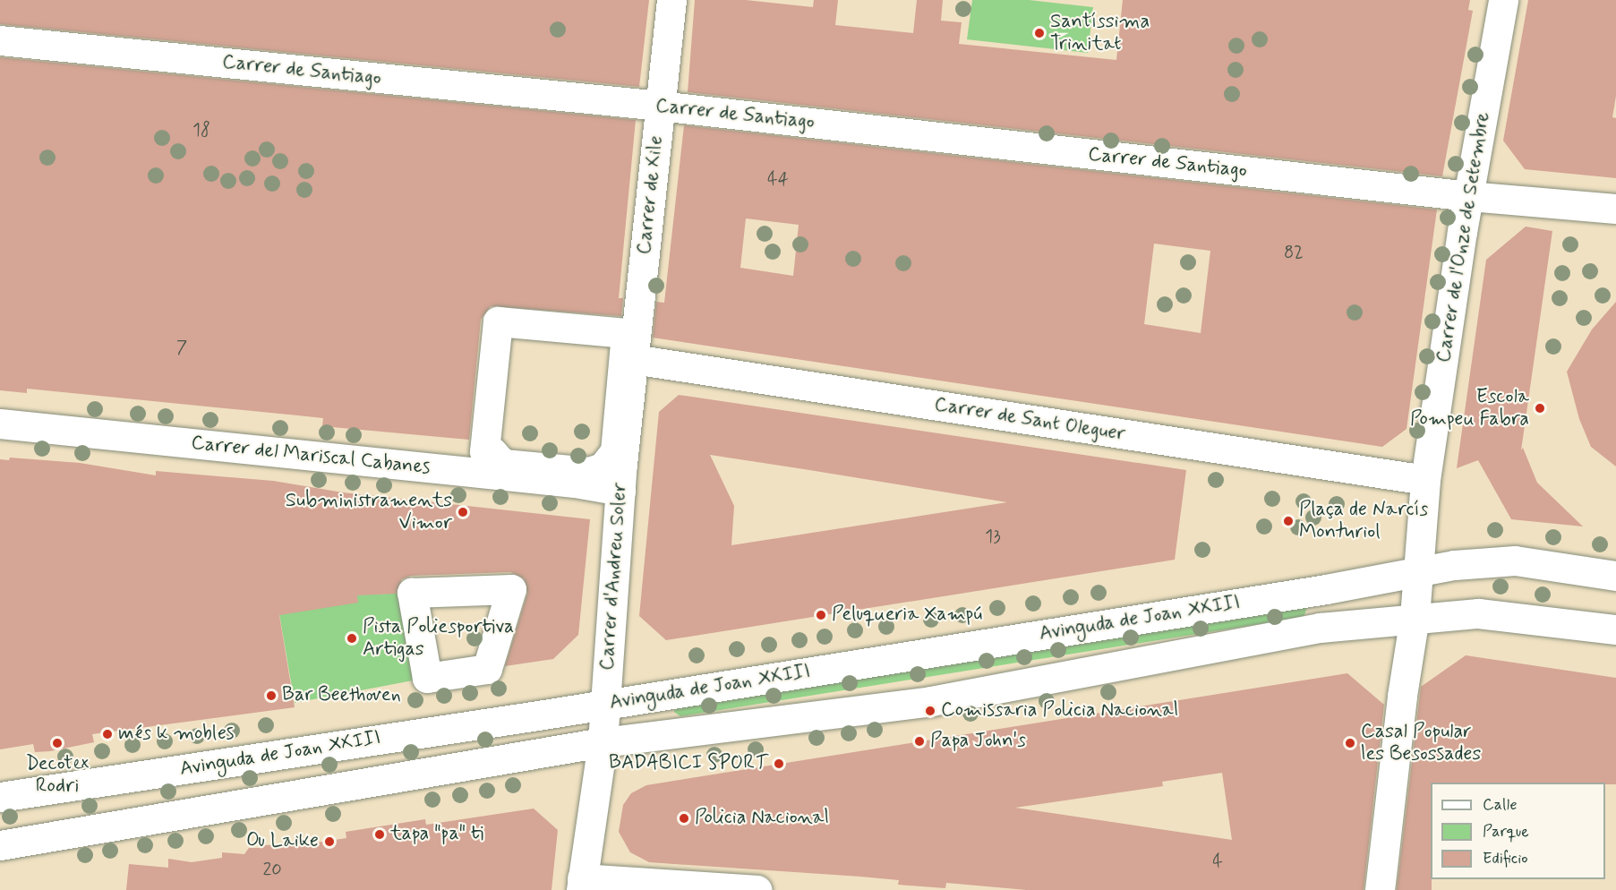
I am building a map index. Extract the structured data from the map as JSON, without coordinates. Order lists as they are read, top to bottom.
{
  "streets": {
    "street": [
      "Carrer de Santiago",
      "Carrer de Xile",
      "Carrer de l'Onze de Setembre",
      "Carrer de Sant Oleguer",
      "Carrer del Mariscal Cabanes",
      "Carrer d'Andreu Soler",
      "Avinguda de Joan XXIII"
    ]
  },
  "crossings": [
    ["Carrer de Santiago", "Carrer de Xile"],
    ["Carrer de Santiago", "Carrer de l'Onze de Setembre"],
    ["Carrer de Xile", "Carrer de Sant Oleguer"],
    ["Carrer de Xile", "Carrer d'Andreu Soler"],
    ["Carrer de l'Onze de Setembre", "Carrer de Sant Oleguer"],
    ["Carrer de l'Onze de Setembre", "Avinguda de Joan XXIII"],
    ["Carrer de Sant Oleguer", "Carrer d'Andreu Soler"],
    ["Carrer del Mariscal Cabanes", "Carrer d'Andreu Soler"],
    ["Carrer d'Andreu Soler", "Avinguda de Joan XXIII"]
  ],
  "places": [
    "Santíssima Trinitat",
    "Escola Pompeu Fabra",
    "Subministraments Vimor",
    "Plaça de Narcís Monturiol",
    "Peluqueria Xampú",
    "Pista Poliesportiva Artigas",
    "Bar Beethoven",
    "Comissaria Policia Nacional",
    "més k mobles",
    "Papa John's",
    "Decotex Rodri",
    "Casal Popular les Besossades",
    "BADABICI SPORT",
    "Policia Nacional",
    "tapa \"pa\" ti",
    "Ou Laike"
  ],
  "house_numbers": [
    "18",
    "44",
    "82",
    "7",
    "13",
    "4",
    "20"
  ],
  "legend": ["Calle", "Parque", "Edificio"]
}
